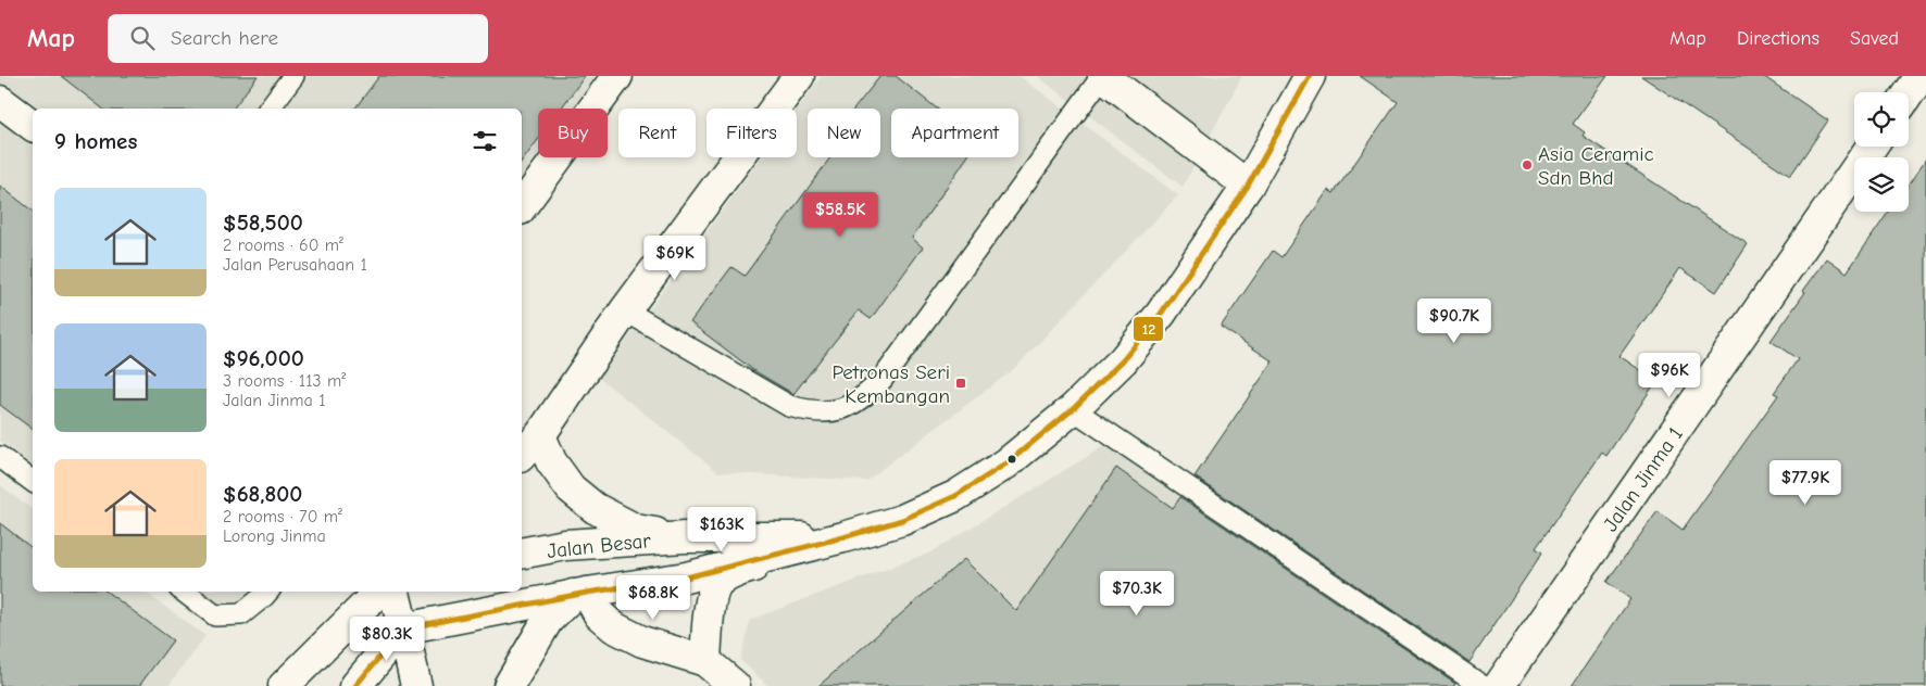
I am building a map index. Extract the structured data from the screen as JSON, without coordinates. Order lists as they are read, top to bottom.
{
  "streets": {
    "street": ["Jalan Jinma 1", "Jalan Besar"]
  },
  "places": {
    "other": ["Asia Ceramic Sdn Bhd"],
    "transit": ["Petronas Seri Kembangan"]
  },
  "lines": ["transit line 12"],
  "page": {
    "header": "Map",
    "search": "Search here",
    "nav": ["Map", "Directions", "Saved"],
    "chip": [
      "Buy",
      "Rent",
      "Filters",
      "New",
      "Apartment"
    ],
    "heading": "9 homes",
    "list": [
      {
        "name": "$58,500",
        "note": "2 rooms · 60 m² · Jalan Perusahaan 1"
      },
      {
        "name": "$96,000",
        "note": "3 rooms · 113 m² · Jalan Jinma 1"
      },
      {
        "name": "$68,800",
        "note": "2 rooms · 70 m² · Lorong Jinma"
      }
    ],
    "price": [
      "$58.5K",
      "$69K",
      "$90.7K",
      "$96K",
      "$77.9K",
      "$163K",
      "$70.3K",
      "$68.8K",
      "$80.3K"
    ]
  }
}
